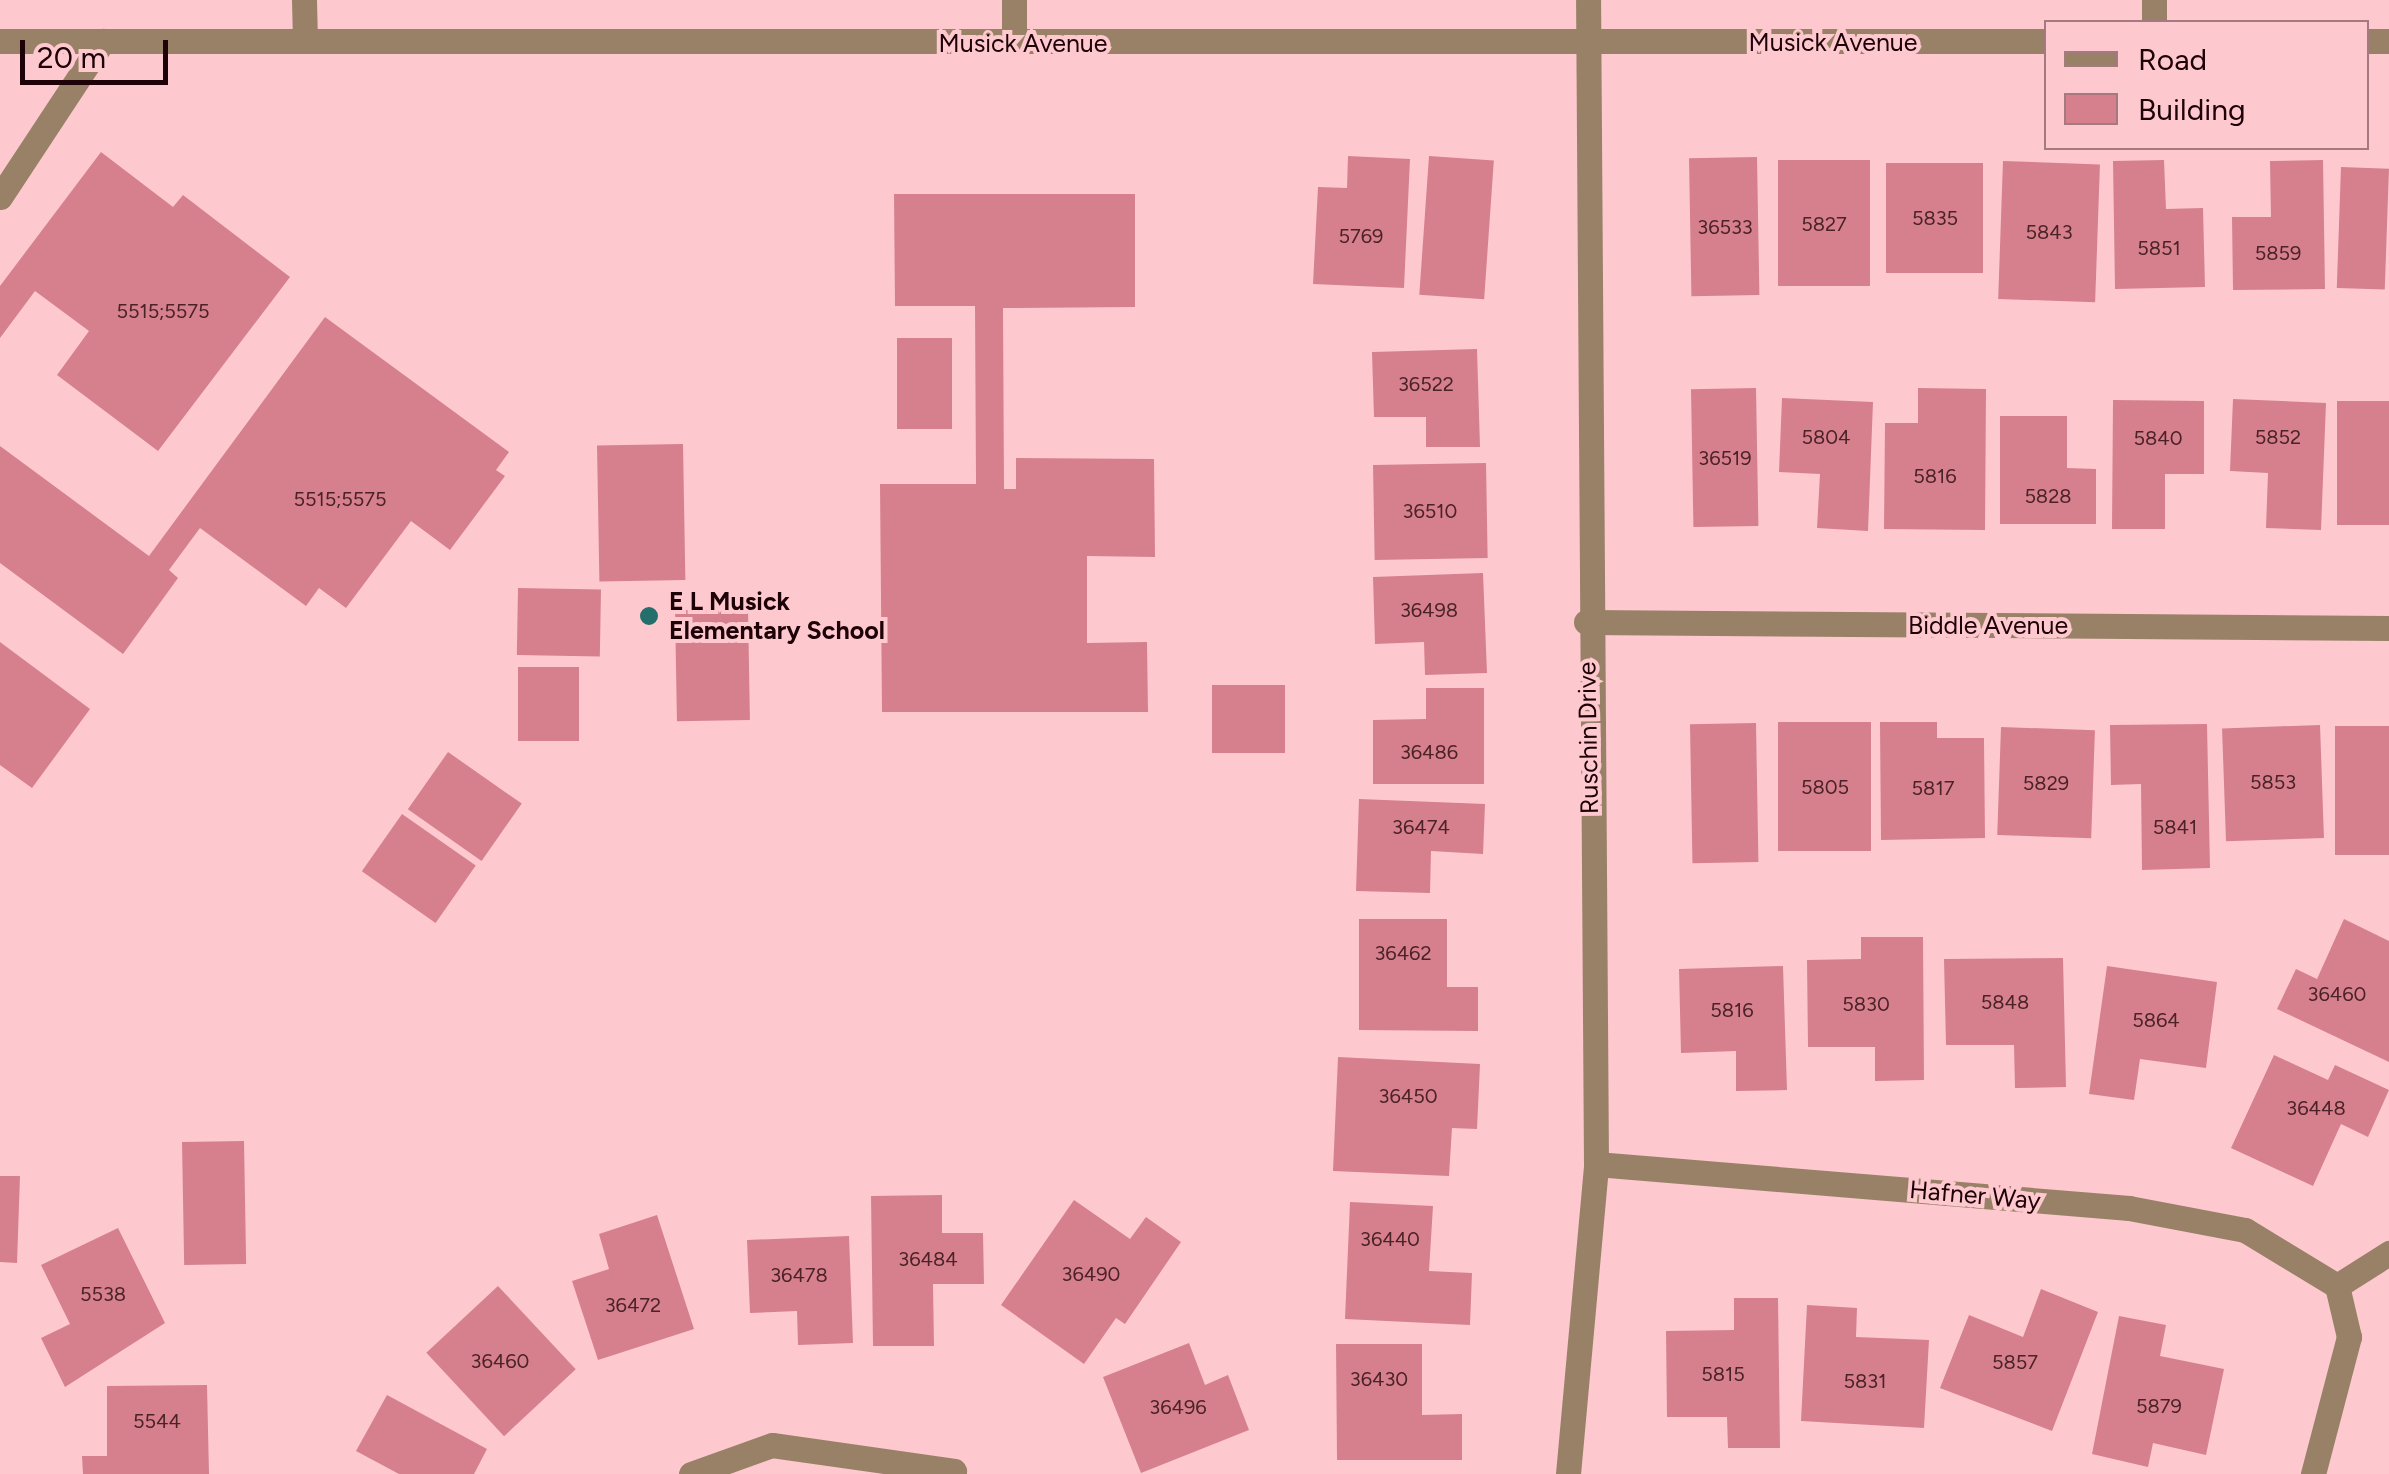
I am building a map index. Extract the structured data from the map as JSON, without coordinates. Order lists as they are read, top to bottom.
{
  "streets": {
    "street": [
      "Musick Avenue",
      "Biddle Avenue",
      "Ruschin Drive",
      "Hafner Way"
    ]
  },
  "crossings": [
    ["Musick Avenue", "Ruschin Drive"],
    ["Biddle Avenue", "Ruschin Drive"],
    ["Ruschin Drive", "Hafner Way"]
  ],
  "places": ["E L Musick Elementary School"],
  "house_numbers": [
    "5835",
    "5827",
    "36533",
    "5843",
    "5769",
    "5851",
    "5859",
    "5515;5575",
    "36522",
    "5804",
    "5852",
    "5840",
    "36519",
    "5816",
    "5828",
    "5515;5575",
    "36510",
    "36498",
    "36486",
    "5853",
    "5829",
    "5805",
    "5817",
    "36474",
    "5841",
    "36462",
    "36460",
    "5848",
    "5830",
    "5816",
    "5864",
    "36450",
    "36448",
    "36440",
    "36484",
    "36490",
    "36478",
    "5538",
    "36472",
    "36460",
    "5857",
    "5815",
    "36430",
    "5831",
    "5879",
    "36496",
    "5544"
  ],
  "legend": ["Road", "Building"],
  "scale_bar": "20 m"
}
